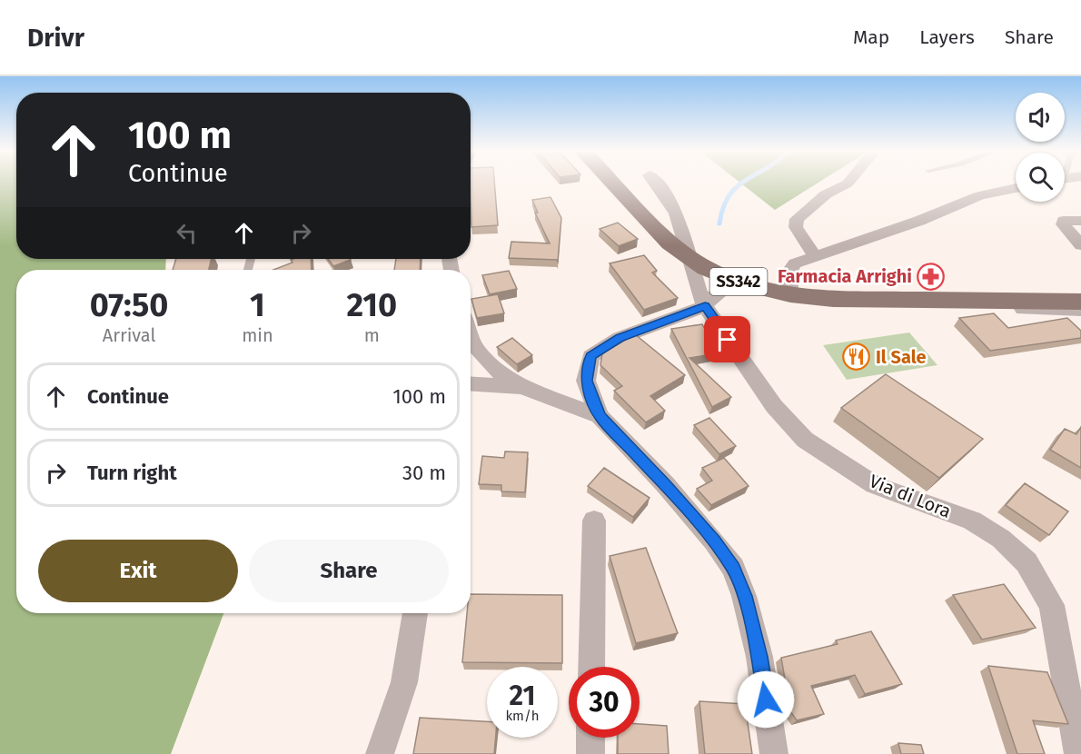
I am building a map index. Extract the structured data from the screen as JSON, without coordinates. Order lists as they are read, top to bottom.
{
  "streets": {
    "main road": ["SS342"],
    "street": ["Via di Lora"]
  },
  "crossings": [
    ["SS342", "Via di Lora"]
  ],
  "places": {
    "pharmacy": ["Farmacia Arrighi"],
    "restaurant": ["Il Sale"]
  },
  "page": {
    "header": "Drivr",
    "nav": ["Map", "Layers", "Share"],
    "turn": ["100 m", "Continue"],
    "eta": [
      "07:50",
      "Arrival",
      "1",
      "min",
      "210",
      "m"
    ],
    "list": [
      {
        "name": "Continue",
        "value": "100 m"
      },
      {
        "name": "Turn right",
        "value": "30 m"
      }
    ],
    "buttons": ["Exit", "Share"],
    "speed": "21 km/h",
    "limit": "30"
  }
}
